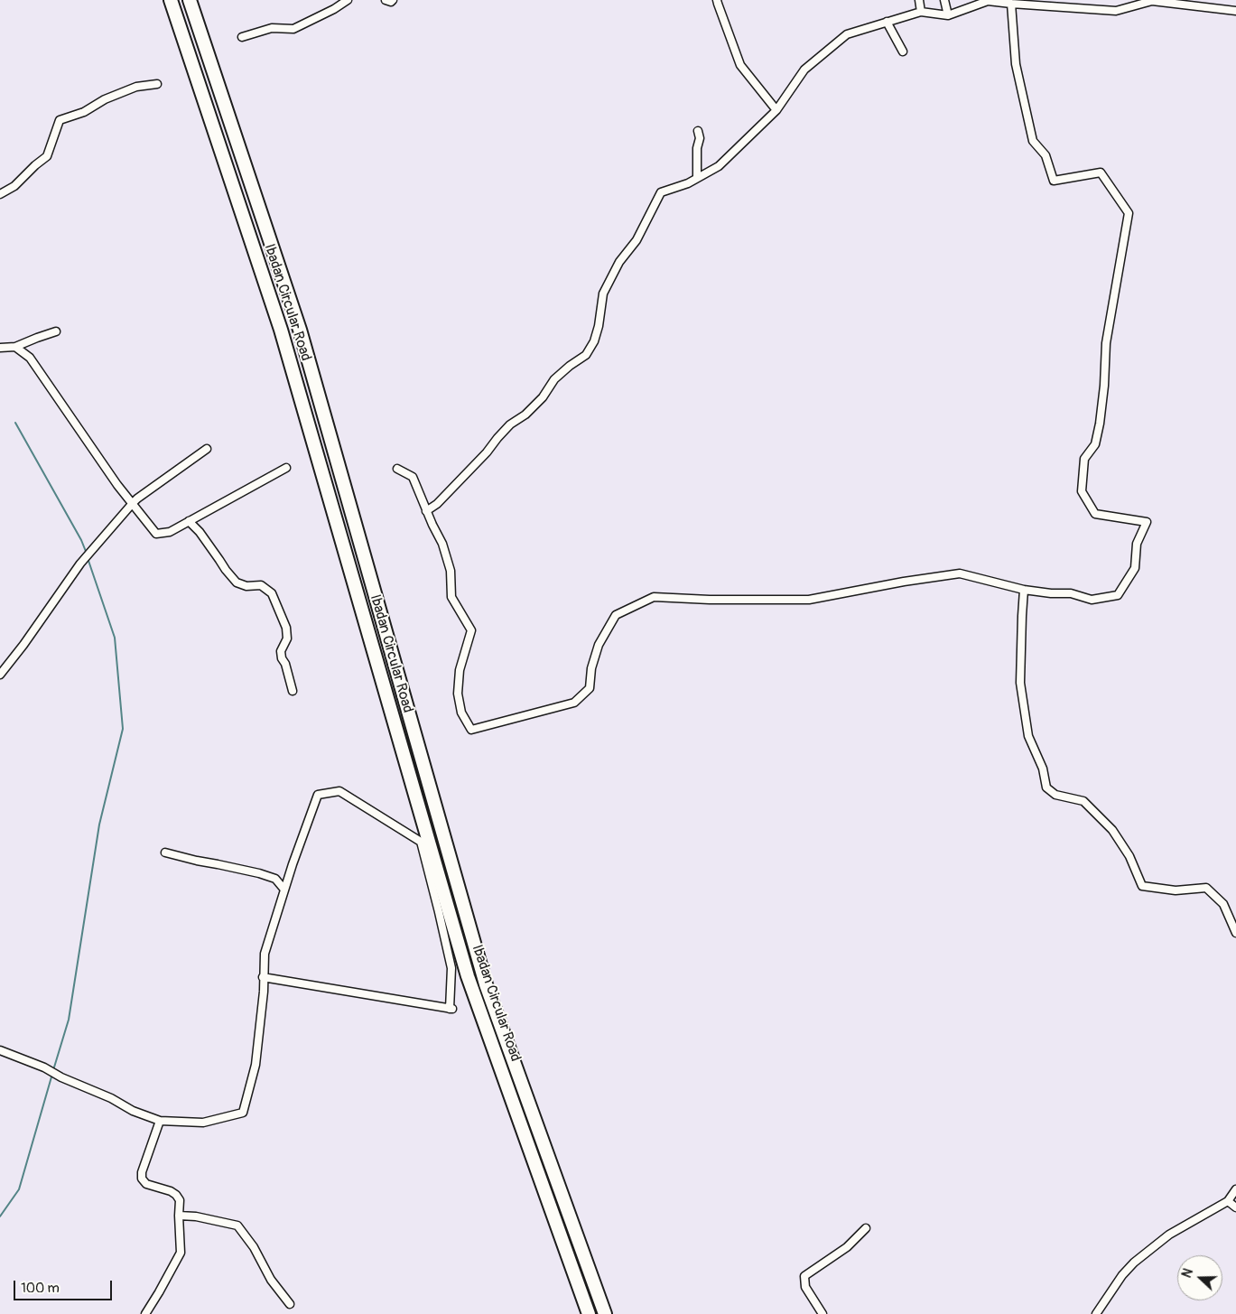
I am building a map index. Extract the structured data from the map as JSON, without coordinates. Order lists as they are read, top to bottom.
{
  "streets": {
    "highway": ["Ibadan Circular Road"]
  },
  "scale_bar": "100 m",
  "north": "left"
}
